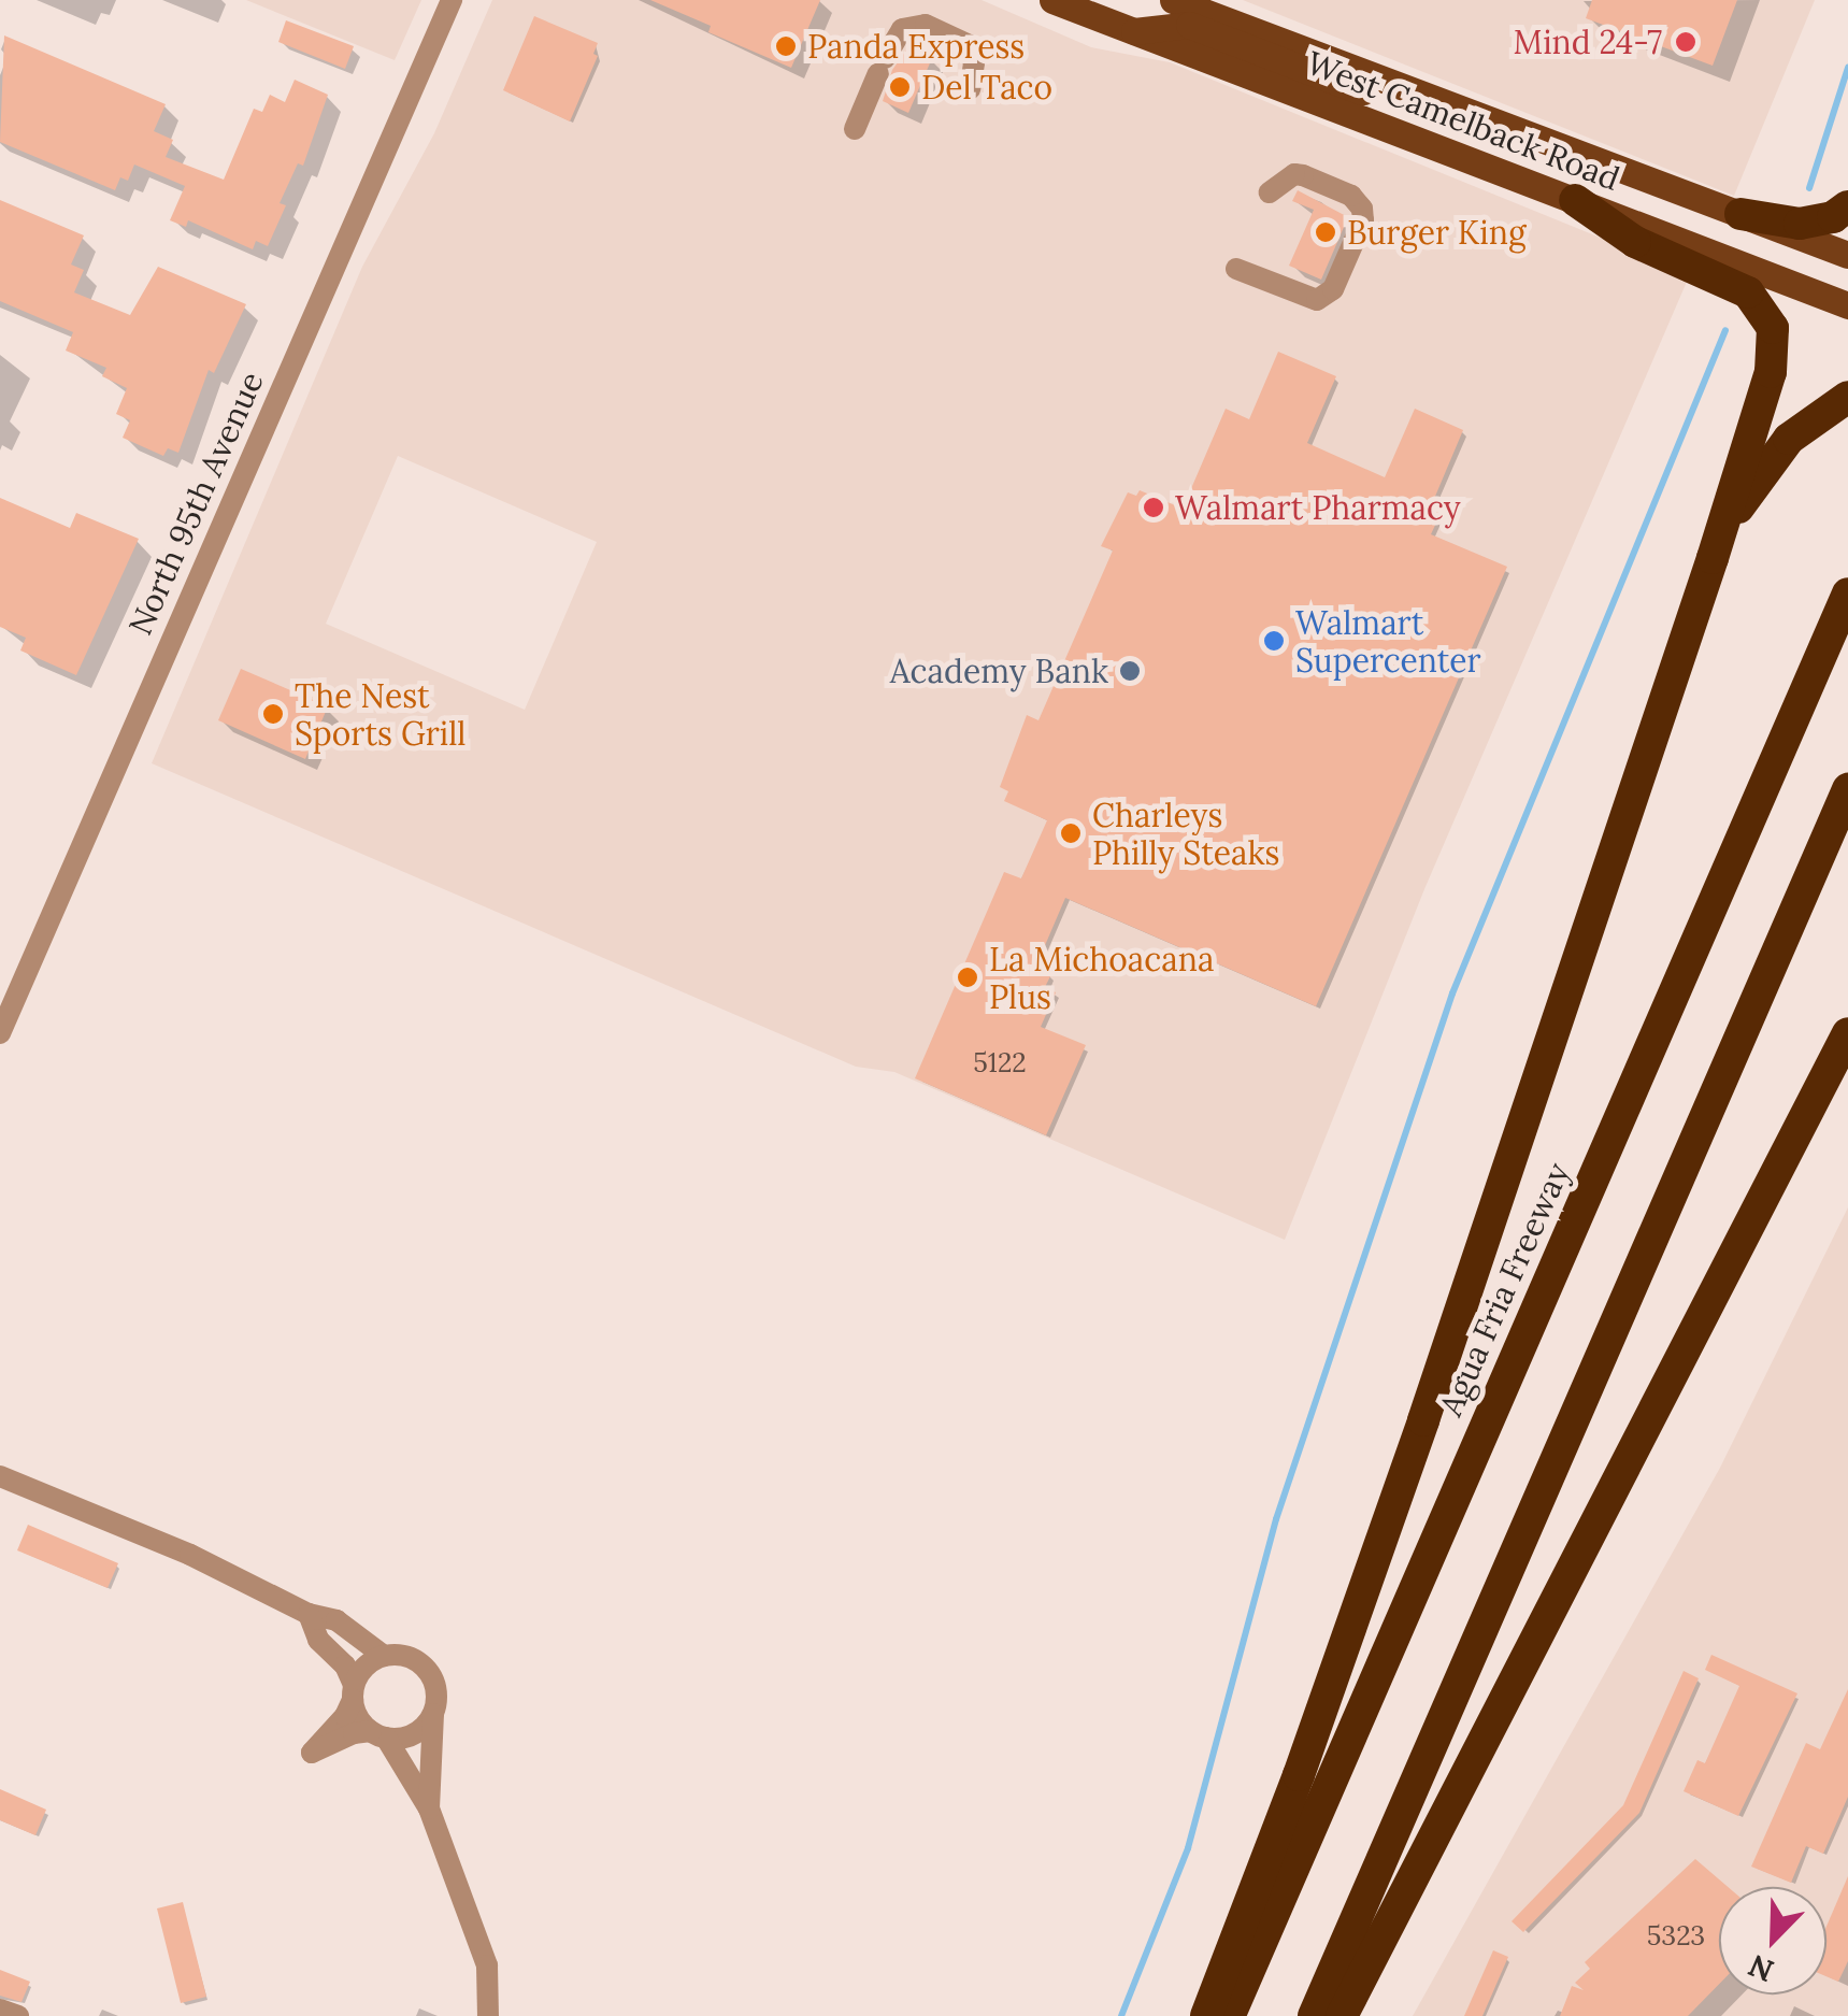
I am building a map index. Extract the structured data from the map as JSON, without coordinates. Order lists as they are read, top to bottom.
{
  "streets": {
    "highway": ["Agua Fria Freeway"],
    "main road": ["West Camelback Road"],
    "street": ["North 95th Avenue"]
  },
  "places": [
    "Mind 24-7",
    "Panda Express",
    "Del Taco",
    "Burger King",
    "Walmart Pharmacy",
    "Walmart Supercenter",
    "Academy Bank",
    "The Nest Sports Grill",
    "Charleys Philly Steaks",
    "La Michoacana Plus"
  ],
  "house_numbers": ["5122", "5323"],
  "north": "bottom left"
}
